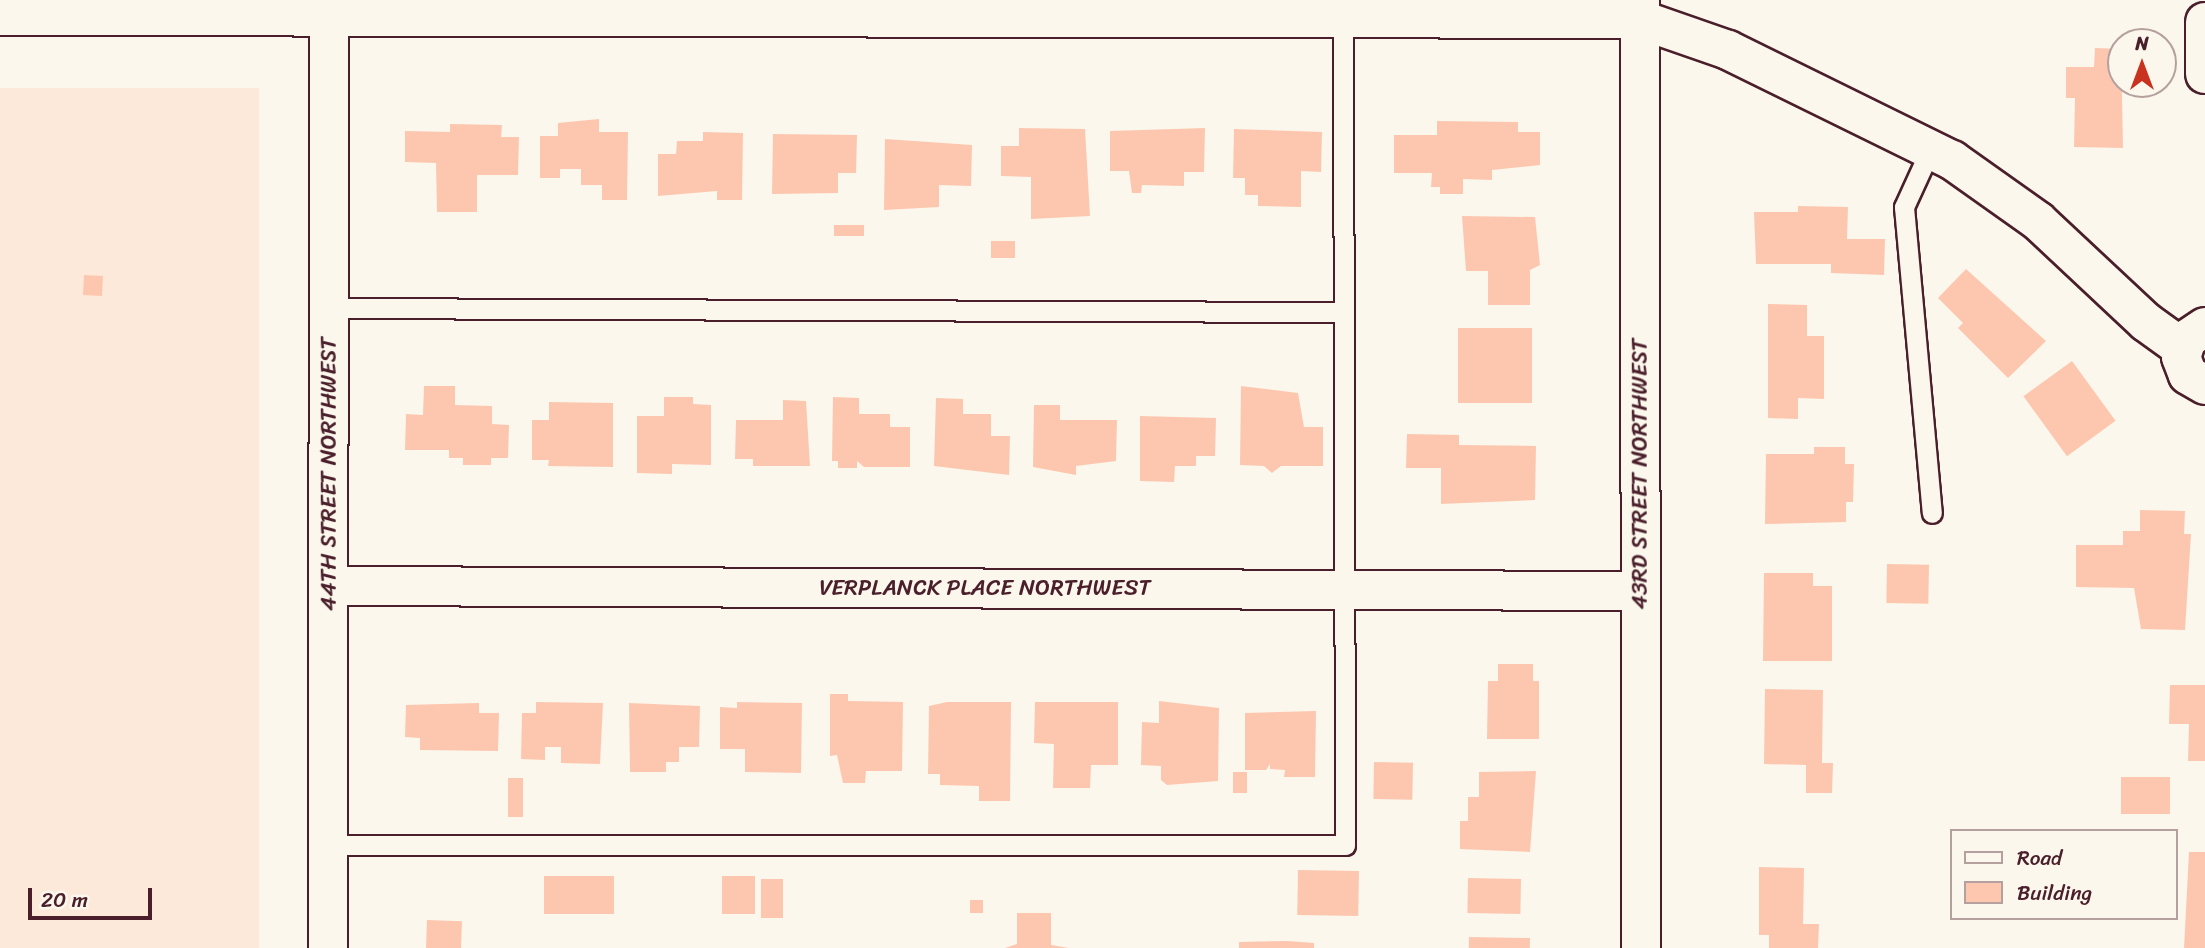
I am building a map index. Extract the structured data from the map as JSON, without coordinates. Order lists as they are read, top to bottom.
{
  "streets": {
    "street": ["44TH STREET NORTHWEST", "43RD STREET NORTHWEST", "VERPLANCK PLACE NORTHWEST"]
  },
  "crossings": [
    ["44TH STREET NORTHWEST", "VERPLANCK PLACE NORTHWEST"],
    ["43RD STREET NORTHWEST", "VERPLANCK PLACE NORTHWEST"]
  ],
  "legend": ["Road", "Building"],
  "scale_bar": "20 m",
  "north": "top"
}
